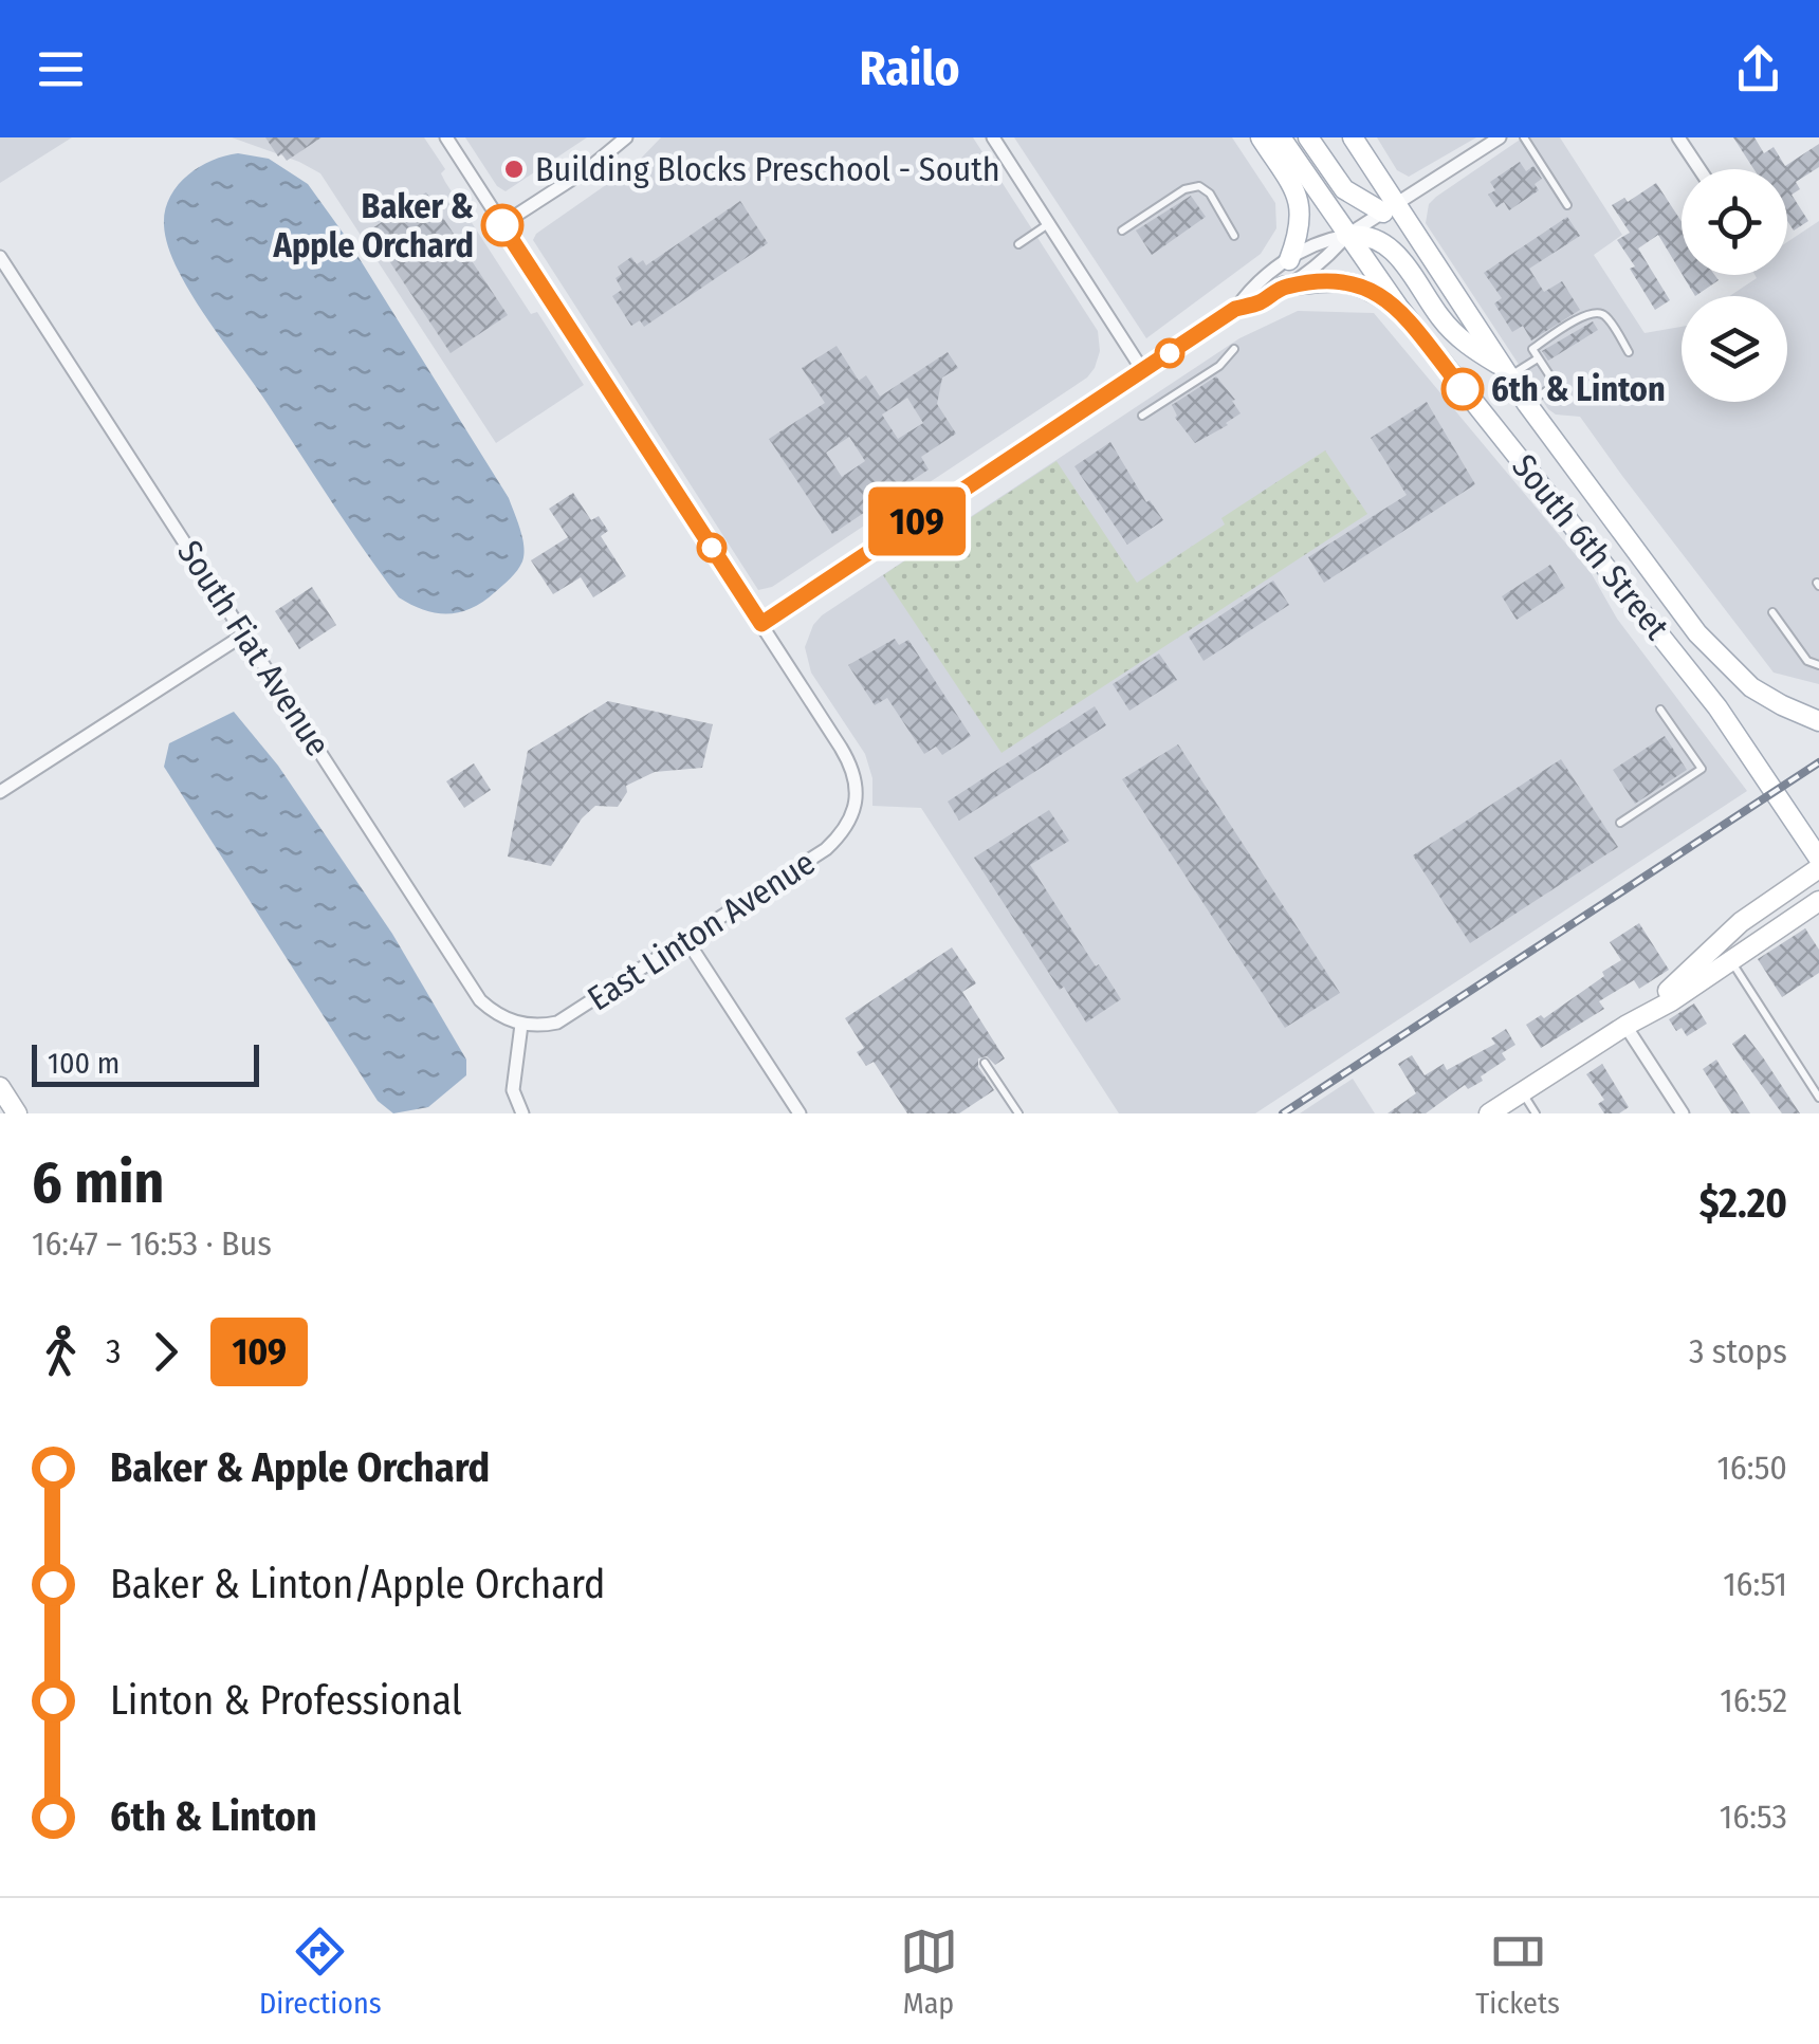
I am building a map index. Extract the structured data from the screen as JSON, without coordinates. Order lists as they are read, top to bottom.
{
  "streets": {
    "main road": ["South 6th Street"],
    "street": ["South Fiat Avenue", "East Linton Avenue"]
  },
  "crossings": [
    ["South Fiat Avenue", "East Linton Avenue"]
  ],
  "places": ["Building Blocks Preschool - South", "Baker & Apple Orchard", "6th & Linton"],
  "lines": ["bus line 109"],
  "scale_bar": "100 m",
  "page": {
    "header": "Railo",
    "on_map": "109",
    "scale": "100 m",
    "heading": ["6 min", "16:47 – 16:53 · Bus", "$2.20"],
    "legs": ["3", "109", "3 stops"],
    "list": [
      {
        "name": "Baker & Apple Orchard",
        "value": "16:50"
      },
      {
        "name": "Baker & Linton/Apple Orchard",
        "value": "16:51"
      },
      {
        "name": "Linton & Professional",
        "value": "16:52"
      },
      {
        "name": "6th & Linton",
        "value": "16:53"
      }
    ],
    "tabs": ["Directions", "Map", "Tickets"]
  }
}
